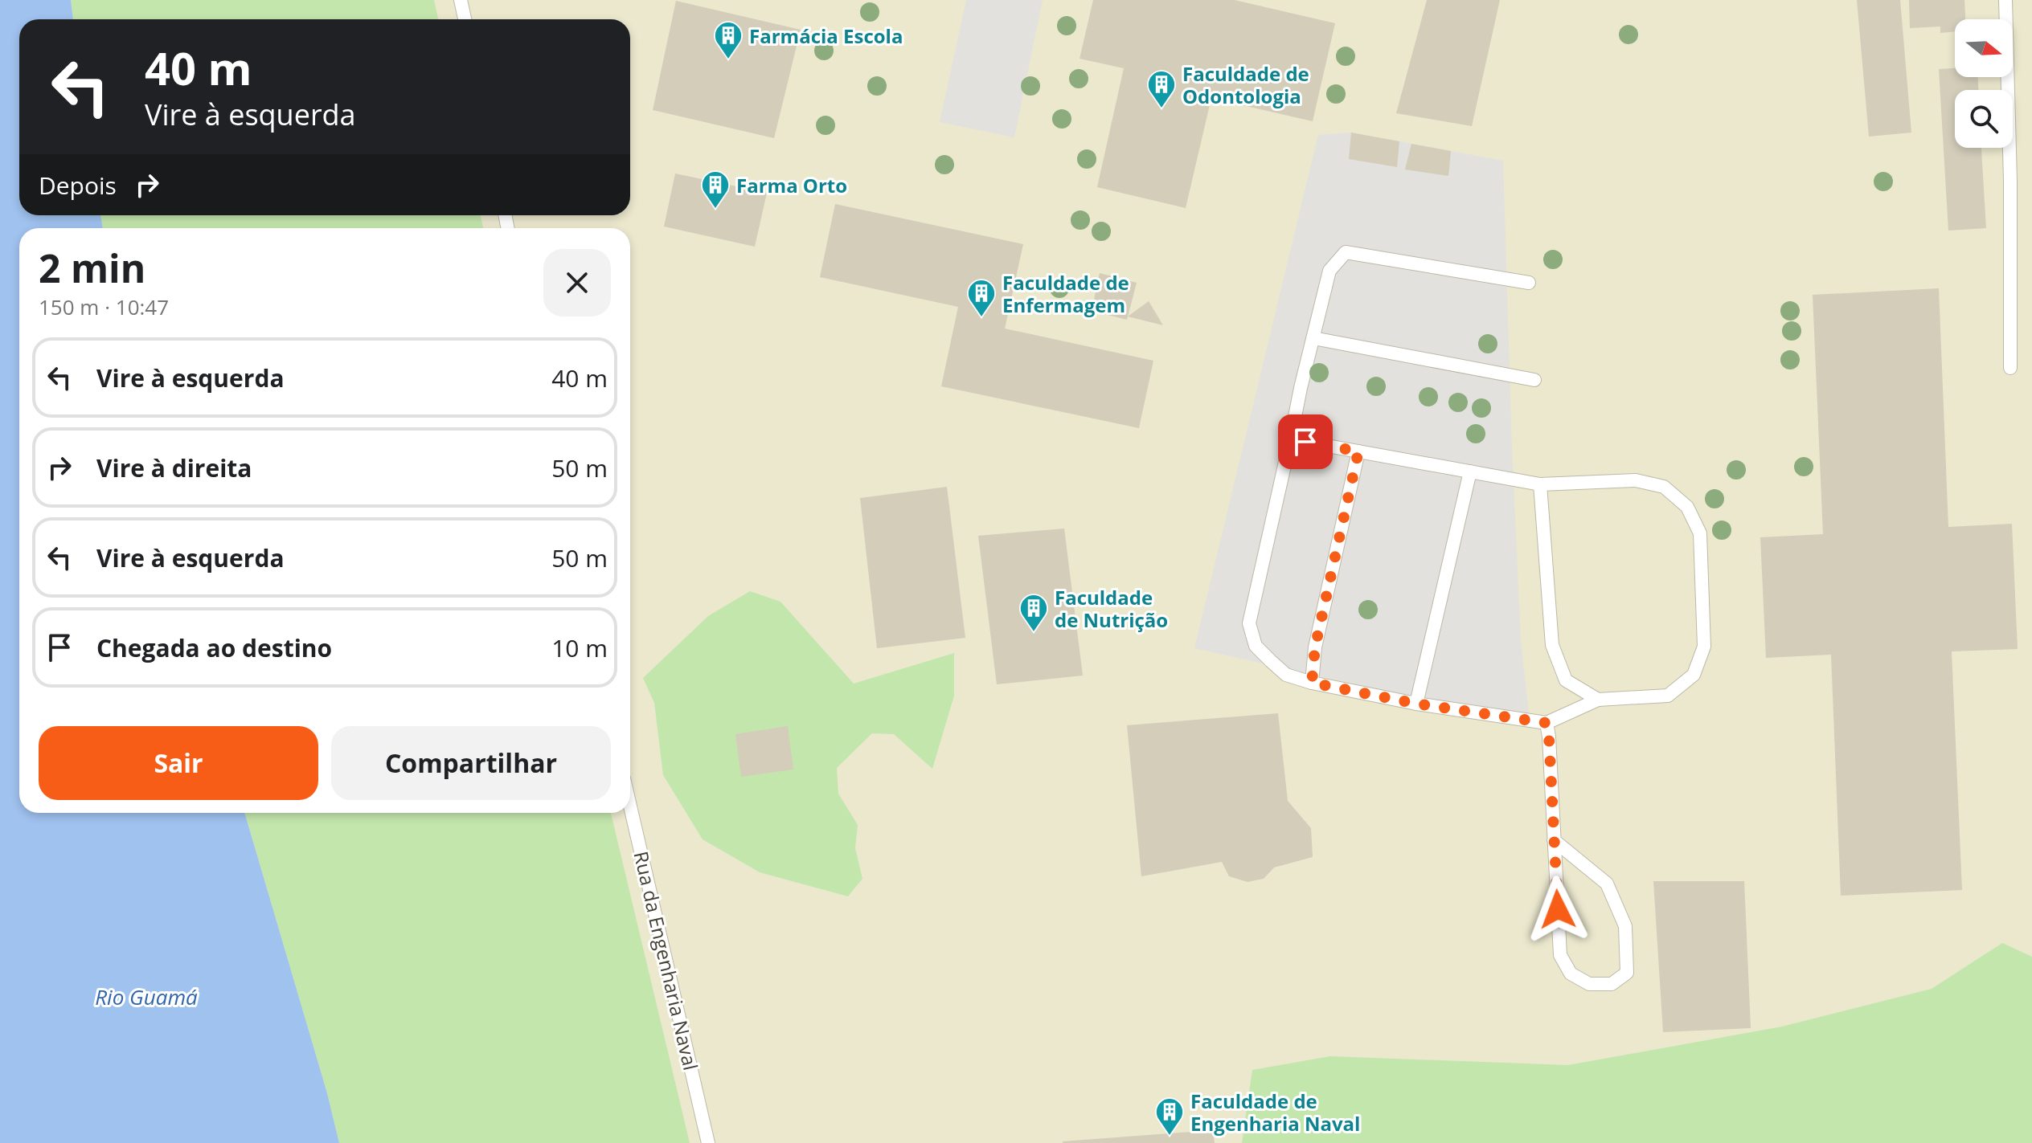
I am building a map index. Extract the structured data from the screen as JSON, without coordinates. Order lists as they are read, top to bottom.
{
  "streets": {
    "lane": ["Rua da Engenharia Naval"]
  },
  "water": ["Rio Guamá"],
  "places": {
    "building": [
      "Farmácia Escola",
      "Faculdade de Odontologia",
      "Farma Orto",
      "Faculdade de Enfermagem",
      "Faculdade de Nutrição",
      "Faculdade de Engenharia Naval"
    ]
  },
  "north": "right",
  "page": {
    "turn": ["40 m", "Vire à esquerda"],
    "then": "Depois",
    "heading": ["2 min", "150 m · 10:47"],
    "list": [
      {
        "name": "Vire à esquerda",
        "value": "40 m"
      },
      {
        "name": "Vire à direita",
        "value": "50 m"
      },
      {
        "name": "Vire à esquerda",
        "value": "50 m"
      },
      {
        "name": "Chegada ao destino",
        "value": "10 m"
      }
    ],
    "buttons": ["Sair", "Compartilhar"]
  }
}
